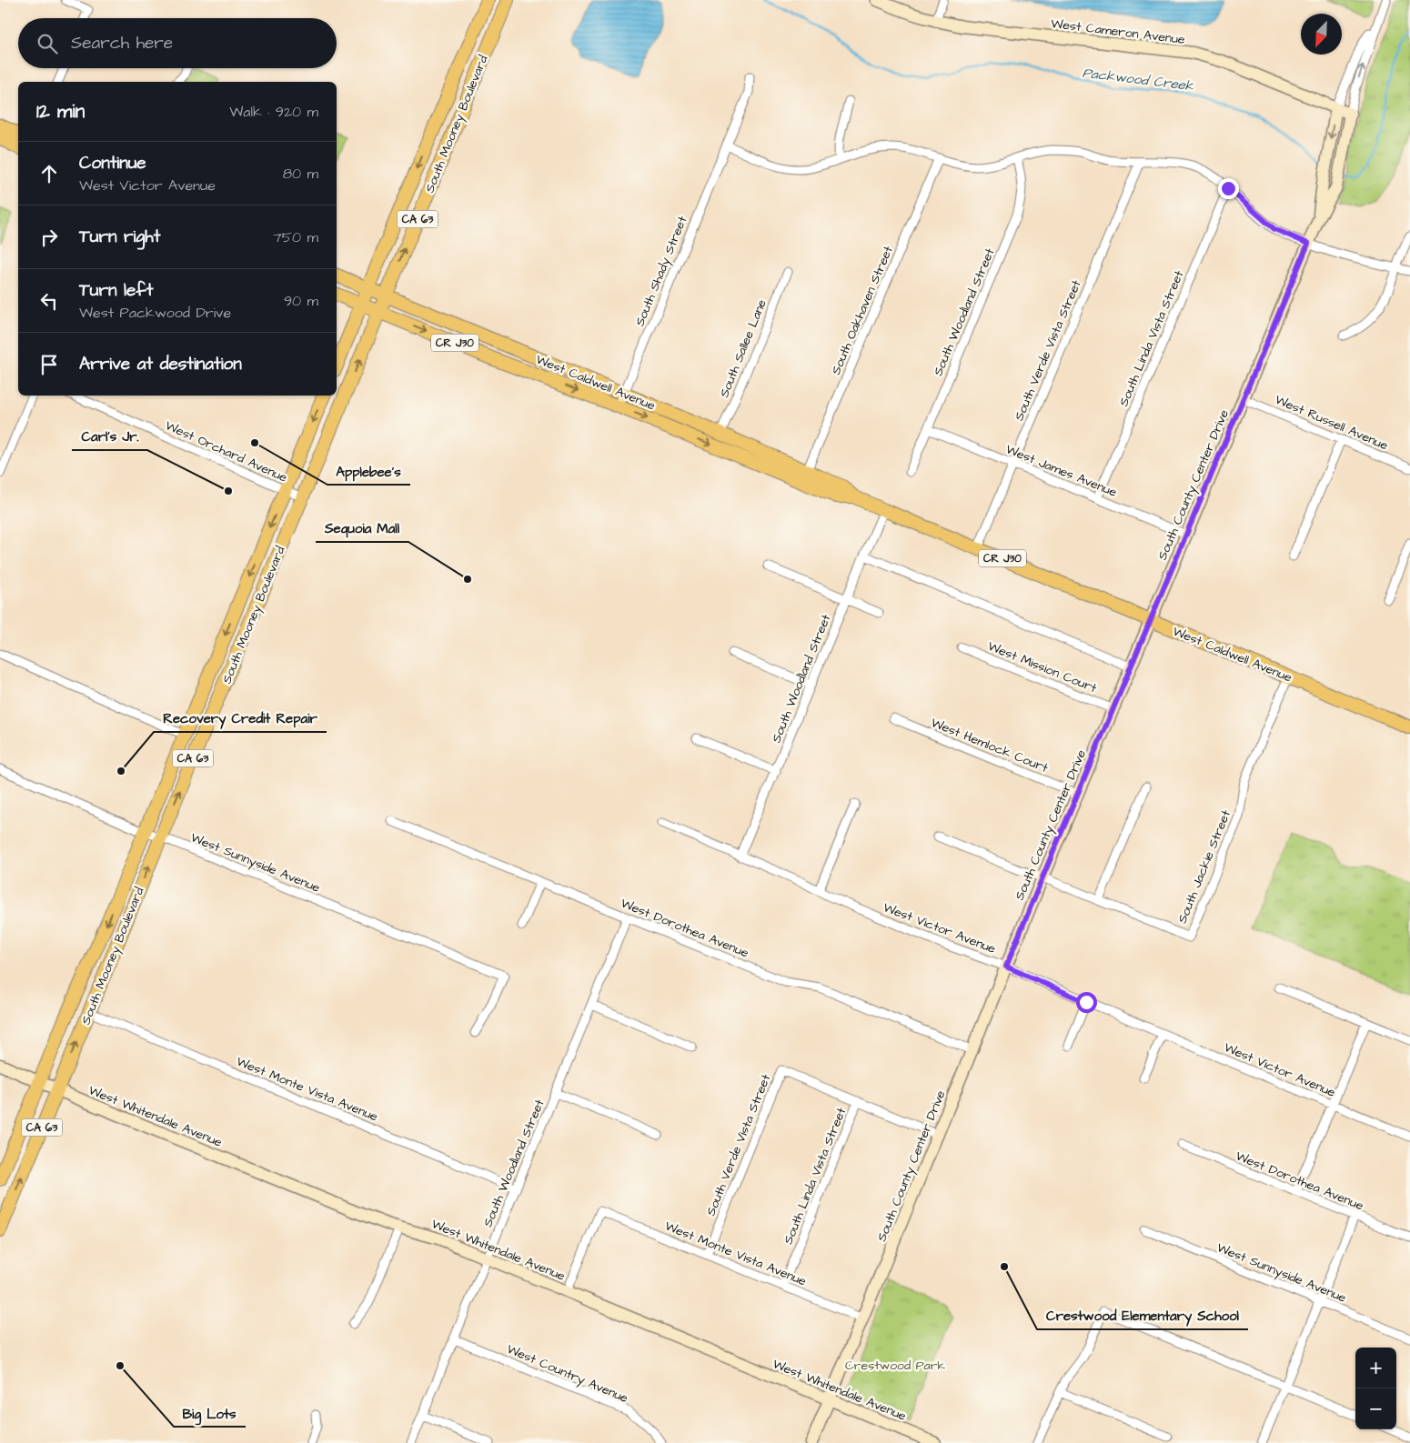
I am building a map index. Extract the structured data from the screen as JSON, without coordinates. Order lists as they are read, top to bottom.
{
  "streets": {
    "main road": [
      "South Mooney Boulevard",
      "CA 63",
      "CR J30",
      "West Caldwell Avenue"
    ],
    "street": [
      "West Cameron Avenue",
      "South Shady Street",
      "South Oakhaven Street",
      "South Woodland Street",
      "South Linda Vista Street",
      "South Sallee Lane",
      "South Verde Vista Street",
      "West Russell Avenue",
      "West Orchard Avenue",
      "West James Avenue",
      "South County Center Drive",
      "West Mission Court",
      "West Hemlock Court",
      "West Sunnyside Avenue",
      "South Jackie Street",
      "West Dorothea Avenue",
      "West Victor Avenue",
      "West Monte Vista Avenue",
      "West Whitendale Avenue",
      "West Country Avenue"
    ]
  },
  "crossings": [
    ["West Cameron Avenue", "South County Center Drive"],
    ["South Mooney Boulevard", "West Caldwell Avenue"],
    ["South Mooney Boulevard", "West Orchard Avenue"],
    ["South Mooney Boulevard", "West Sunnyside Avenue"],
    ["South Mooney Boulevard", "West Monte Vista Avenue"],
    ["South Mooney Boulevard", "West Whitendale Avenue"],
    ["South Shady Street", "West Caldwell Avenue"],
    ["South Oakhaven Street", "West Caldwell Avenue"],
    ["South Woodland Street", "West Caldwell Avenue"],
    ["South Woodland Street", "West James Avenue"],
    ["South Woodland Street", "West Dorothea Avenue"],
    ["South Woodland Street", "West Victor Avenue"],
    ["South Woodland Street", "West Monte Vista Avenue"],
    ["South Woodland Street", "West Whitendale Avenue"],
    ["South Woodland Street", "West Country Avenue"],
    ["South Linda Vista Street", "South Verde Vista Street"],
    ["South Linda Vista Street", "West James Avenue"],
    ["South Linda Vista Street", "West Monte Vista Avenue"],
    ["South Sallee Lane", "West Caldwell Avenue"],
    ["South Verde Vista Street", "West Caldwell Avenue"],
    ["South Verde Vista Street", "West James Avenue"],
    ["South Verde Vista Street", "West Monte Vista Avenue"],
    ["West Caldwell Avenue", "South County Center Drive"],
    ["West Caldwell Avenue", "South Jackie Street"],
    ["West Russell Avenue", "South County Center Drive"],
    ["West James Avenue", "South County Center Drive"],
    ["South County Center Drive", "West Mission Court"],
    ["South County Center Drive", "West Hemlock Court"],
    ["South County Center Drive", "West Dorothea Avenue"],
    ["South County Center Drive", "West Victor Avenue"],
    ["South County Center Drive", "West Monte Vista Avenue"],
    ["South County Center Drive", "West Whitendale Avenue"],
    ["West Monte Vista Avenue", "West Whitendale Avenue"]
  ],
  "water": ["Packwood Creek"],
  "parks": ["Crestwood Park"],
  "places": [
    "Applebee's",
    "Carl's Jr.",
    "Sequoia Mall",
    "Recovery Credit Repair",
    "Crestwood Elementary School",
    "Big Lots"
  ],
  "north": "bottom left",
  "page": {
    "search": "Search here",
    "heading": ["12 min", "Walk · 920 m"],
    "list": [
      ["Continue", "West Victor Avenue", "80 m"],
      ["Turn right", "750 m"],
      ["Turn left", "West Packwood Drive", "90 m"],
      "Arrive at destination"
    ],
    "map_buttons": ["+", "−"]
  }
}
